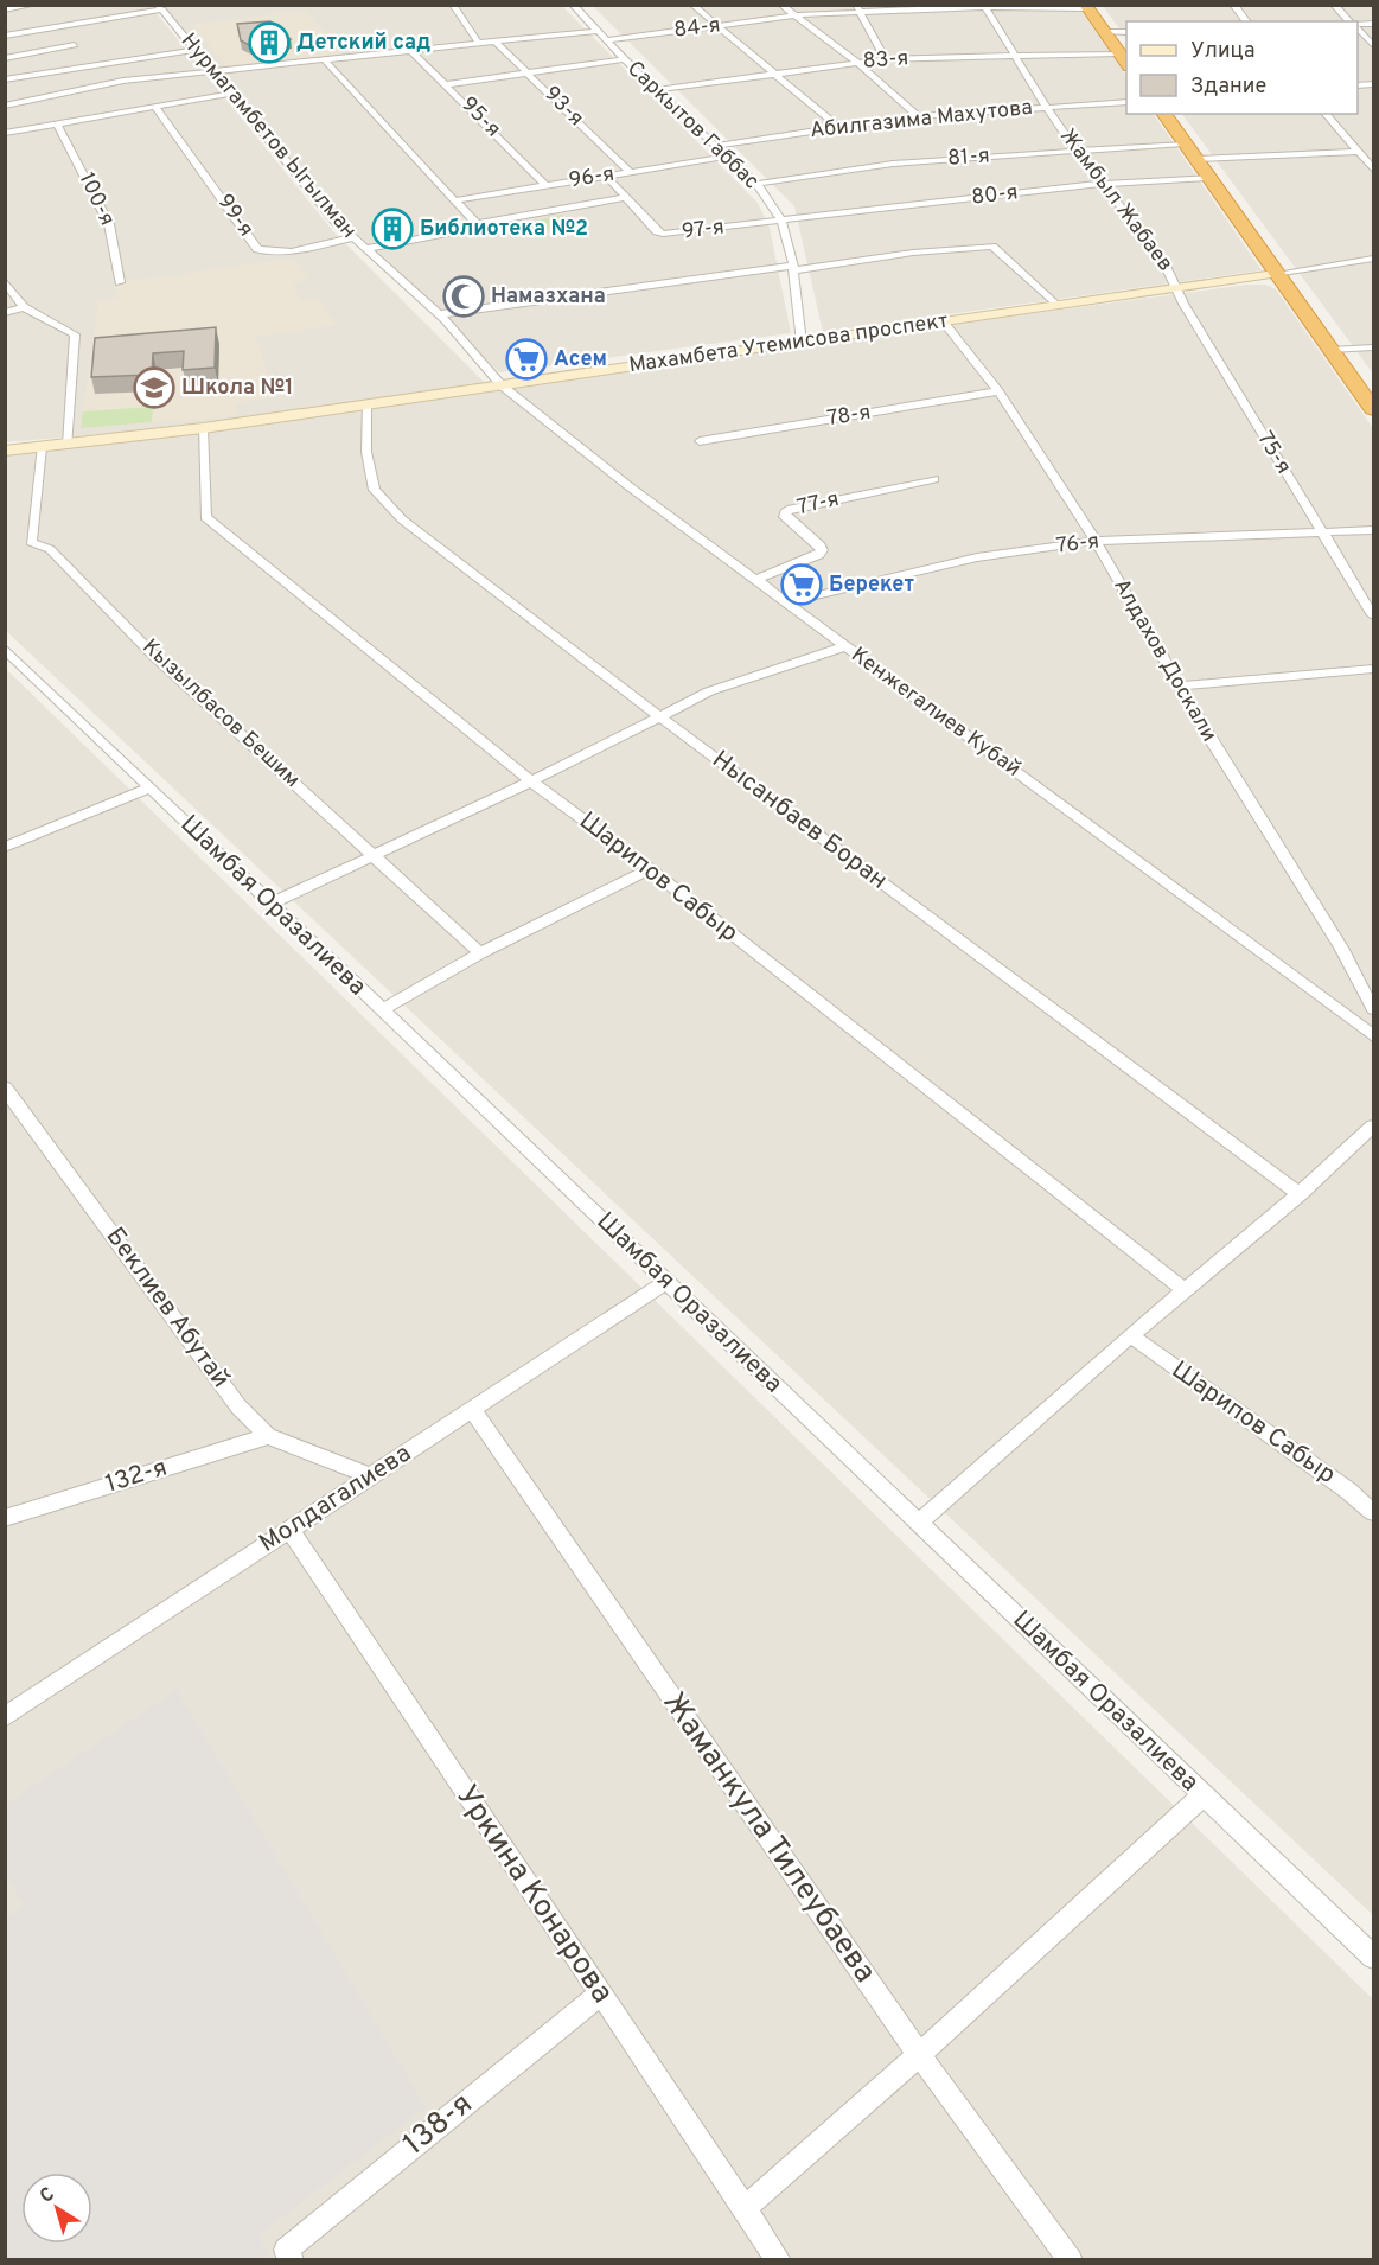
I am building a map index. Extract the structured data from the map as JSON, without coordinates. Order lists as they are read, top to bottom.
{
  "streets": {
    "street": [
      "84-я",
      "83-я",
      "93-я",
      "95-я",
      "Абилгазима Махутова",
      "Саркытов Габбас",
      "Нурмагамбетов Ыгылман",
      "81-я",
      "96-я",
      "80-я",
      "100-я",
      "Жамбыл Жабаев",
      "99-я",
      "97-я",
      "Махамбета Утемисова проспект",
      "78-я",
      "75-я",
      "77-я",
      "76-я",
      "Алдахов Доскали",
      "Кенжегалиев Кубай",
      "Кызылбасов Бешим",
      "Нысанбаев Боран",
      "Шарипов Сабыр",
      "Шамбая Оразалиева",
      "Беклиев Абутай",
      "132-я",
      "Молдагалиева",
      "Жаманкула Тилеубаева",
      "Уркина Конарова",
      "138-я"
    ]
  },
  "crossings": [
    ["84-я", "Саркытов Габбас"],
    ["84-я", "Жамбыл Жабаев"],
    ["83-я", "Саркытов Габбас"],
    ["83-я", "Жамбыл Жабаев"],
    ["93-я", "96-я"],
    ["95-я", "96-я"],
    ["Абилгазима Махутова", "Саркытов Габбас"],
    ["Абилгазима Махутова", "Жамбыл Жабаев"],
    ["Саркытов Габбас", "81-я"],
    ["Саркытов Габбас", "96-я"],
    ["Саркытов Габбас", "80-я"],
    ["Саркытов Габбас", "97-я"],
    ["Саркытов Габбас", "Махамбета Утемисова проспект"],
    ["Нурмагамбетов Ыгылман", "99-я"],
    ["Нурмагамбетов Ыгылман", "Махамбета Утемисова проспект"],
    ["Нурмагамбетов Ыгылман", "Кенжегалиев Кубай"],
    ["81-я", "Жамбыл Жабаев"],
    ["96-я", "97-я"],
    ["80-я", "Жамбыл Жабаев"],
    ["80-я", "97-я"],
    ["Жамбыл Жабаев", "Махамбета Утемисова проспект"],
    ["Жамбыл Жабаев", "75-я"],
    ["Махамбета Утемисова проспект", "75-я"],
    ["Махамбета Утемисова проспект", "Алдахов Доскали"],
    ["Махамбета Утемисова проспект", "Кенжегалиев Кубай"],
    ["Махамбета Утемисова проспект", "Кызылбасов Бешим"],
    ["Махамбета Утемисова проспект", "Нысанбаев Боран"],
    ["Махамбета Утемисова проспект", "Шарипов Сабыр"],
    ["78-я", "Алдахов Доскали"],
    ["75-я", "76-я"],
    ["77-я", "Кенжегалиев Кубай"],
    ["76-я", "Алдахов Доскали"],
    ["76-я", "Кенжегалиев Кубай"],
    ["Шамбая Оразалиева", "Молдагалиева"],
    ["Беклиев Абутай", "132-я"],
    ["Беклиев Абутай", "Молдагалиева"],
    ["Молдагалиева", "Жаманкула Тилеубаева"],
    ["Молдагалиева", "Уркина Конарова"],
    ["Уркина Конарова", "138-я"]
  ],
  "places": {
    "building": ["Детский сад", "Библиотека №2"],
    "mosque": ["Намазхана"],
    "supermarket": ["Асем", "Берекет"],
    "school or university": ["Школа №1"]
  },
  "legend": ["Улица", "Здание"],
  "north": "top left"
}
